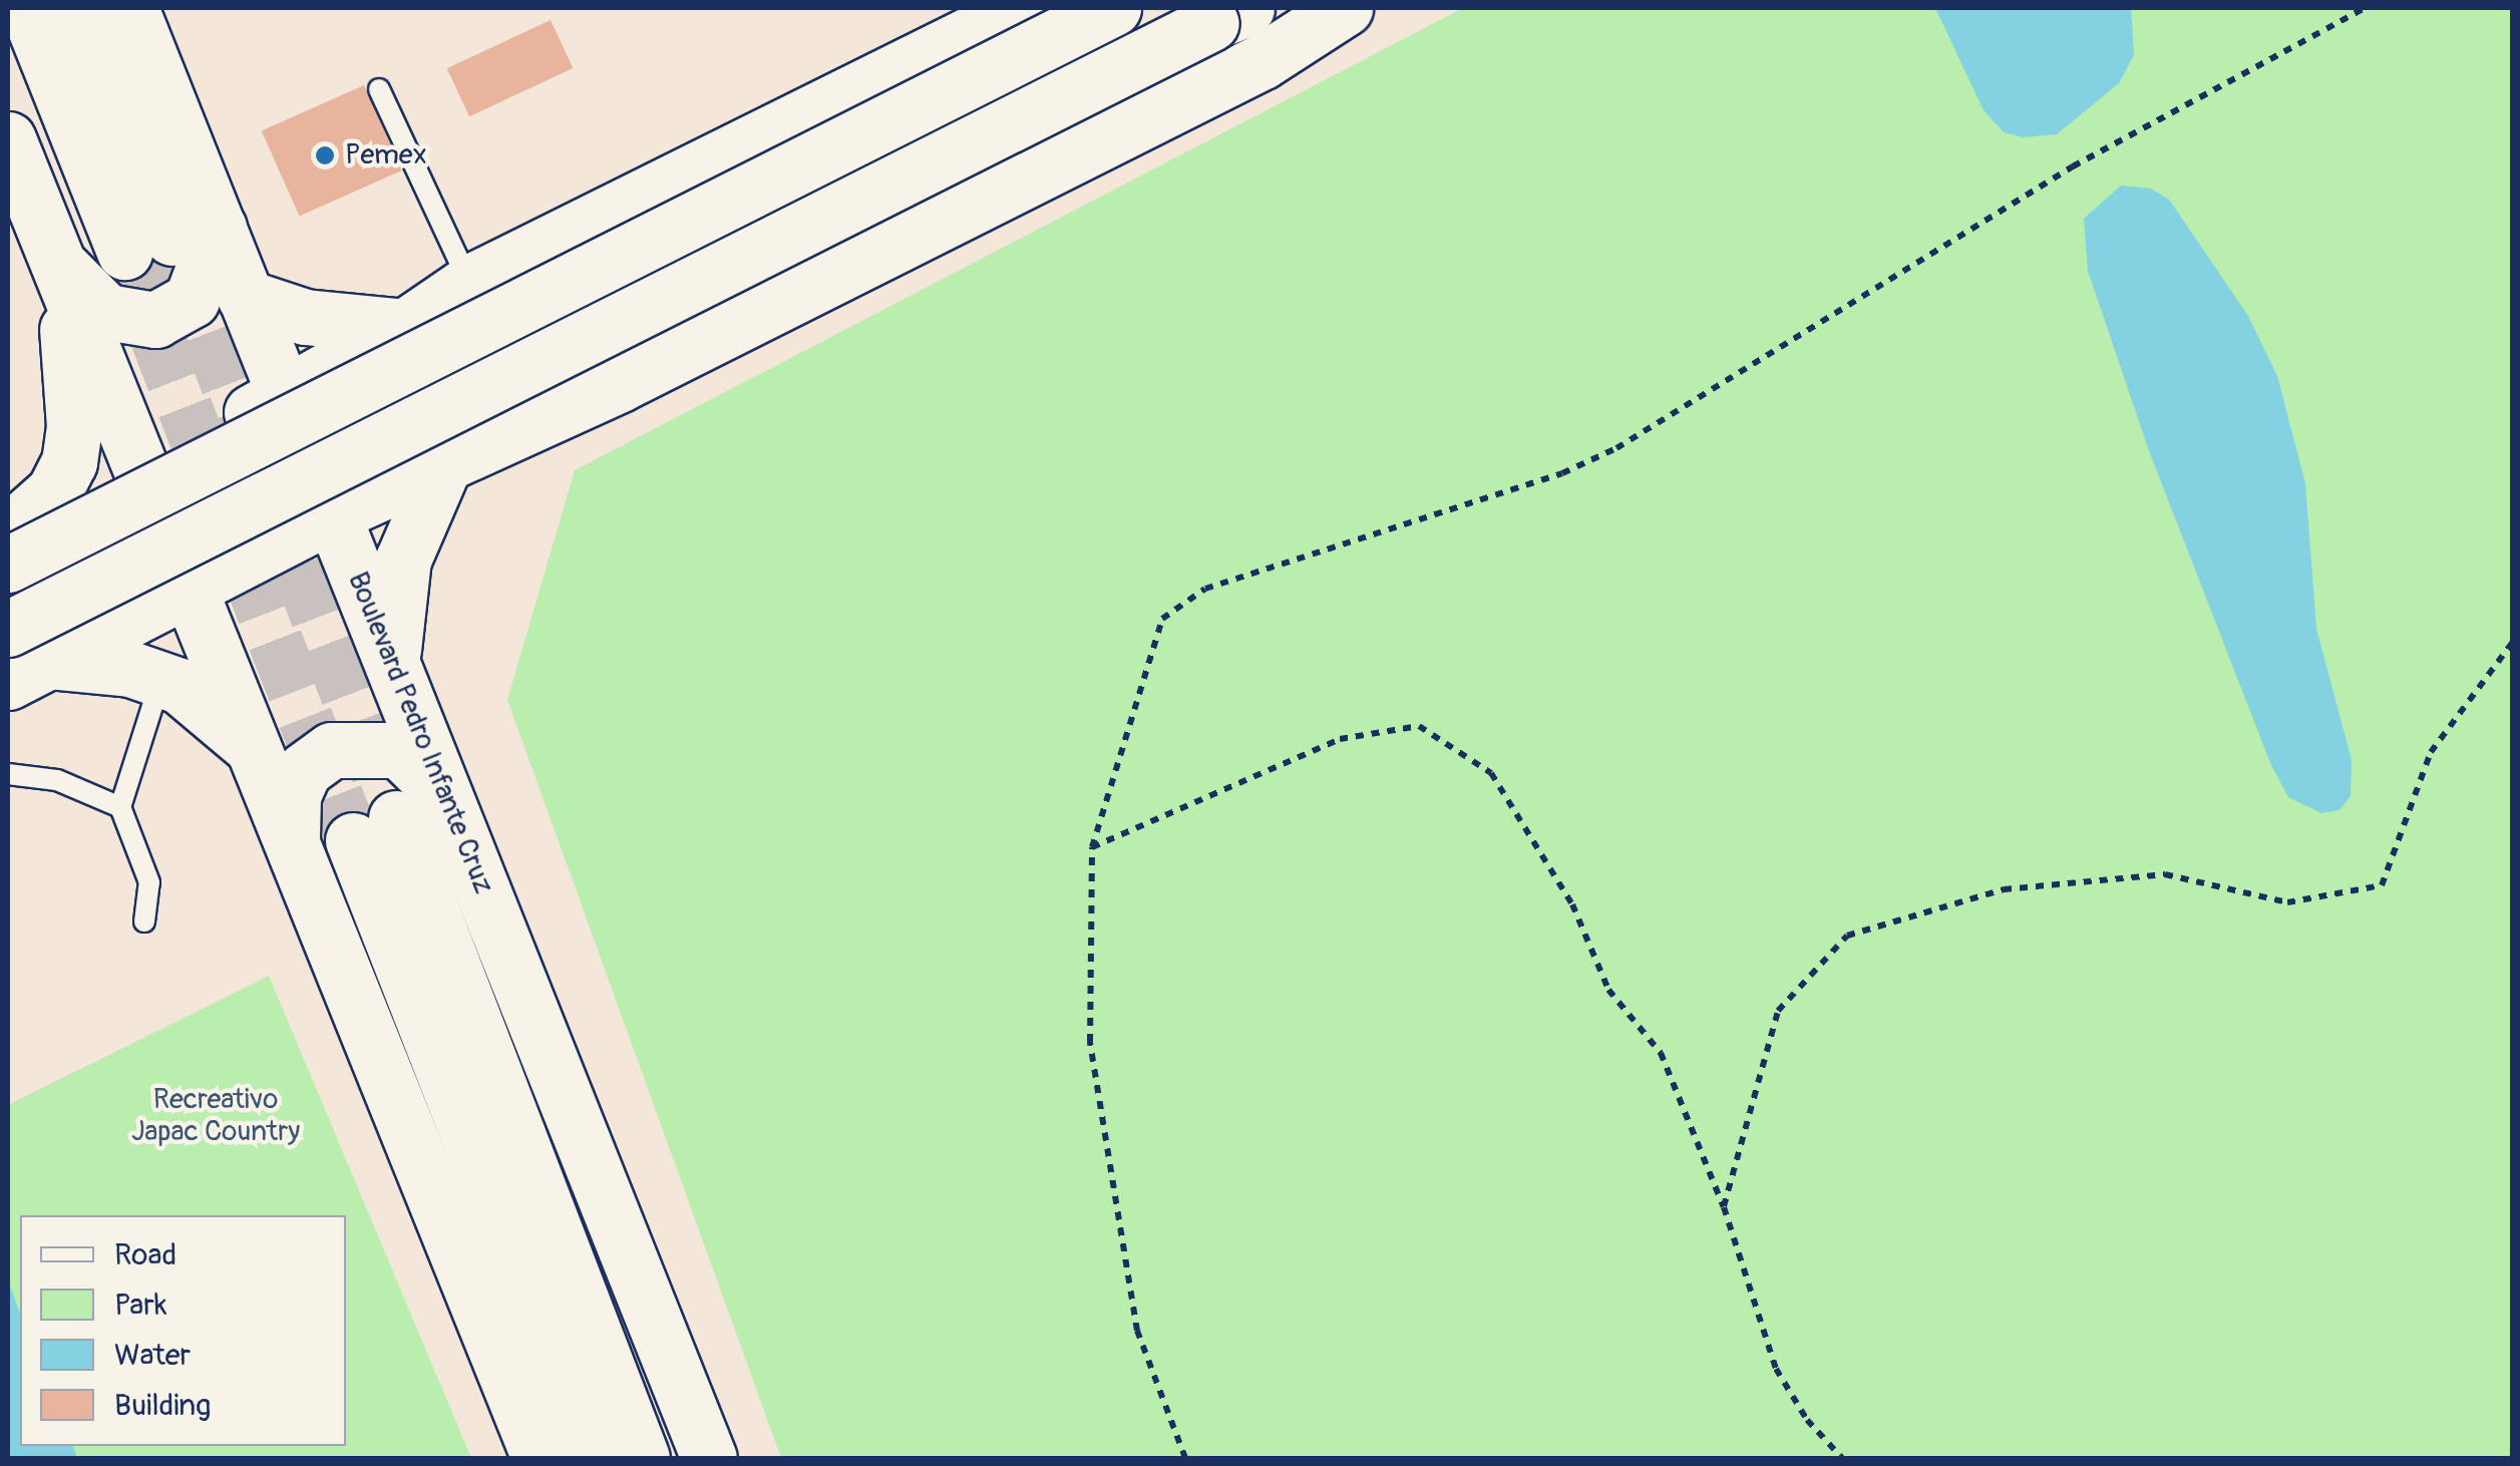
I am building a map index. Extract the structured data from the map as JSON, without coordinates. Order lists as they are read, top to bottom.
{
  "streets": {
    "main road": ["Boulevard Pedro Infante Cruz"]
  },
  "parks": ["Recreativo Japac Country"],
  "places": ["Pemex"],
  "legend": [
    "Road",
    "Park",
    "Water",
    "Building"
  ]
}
